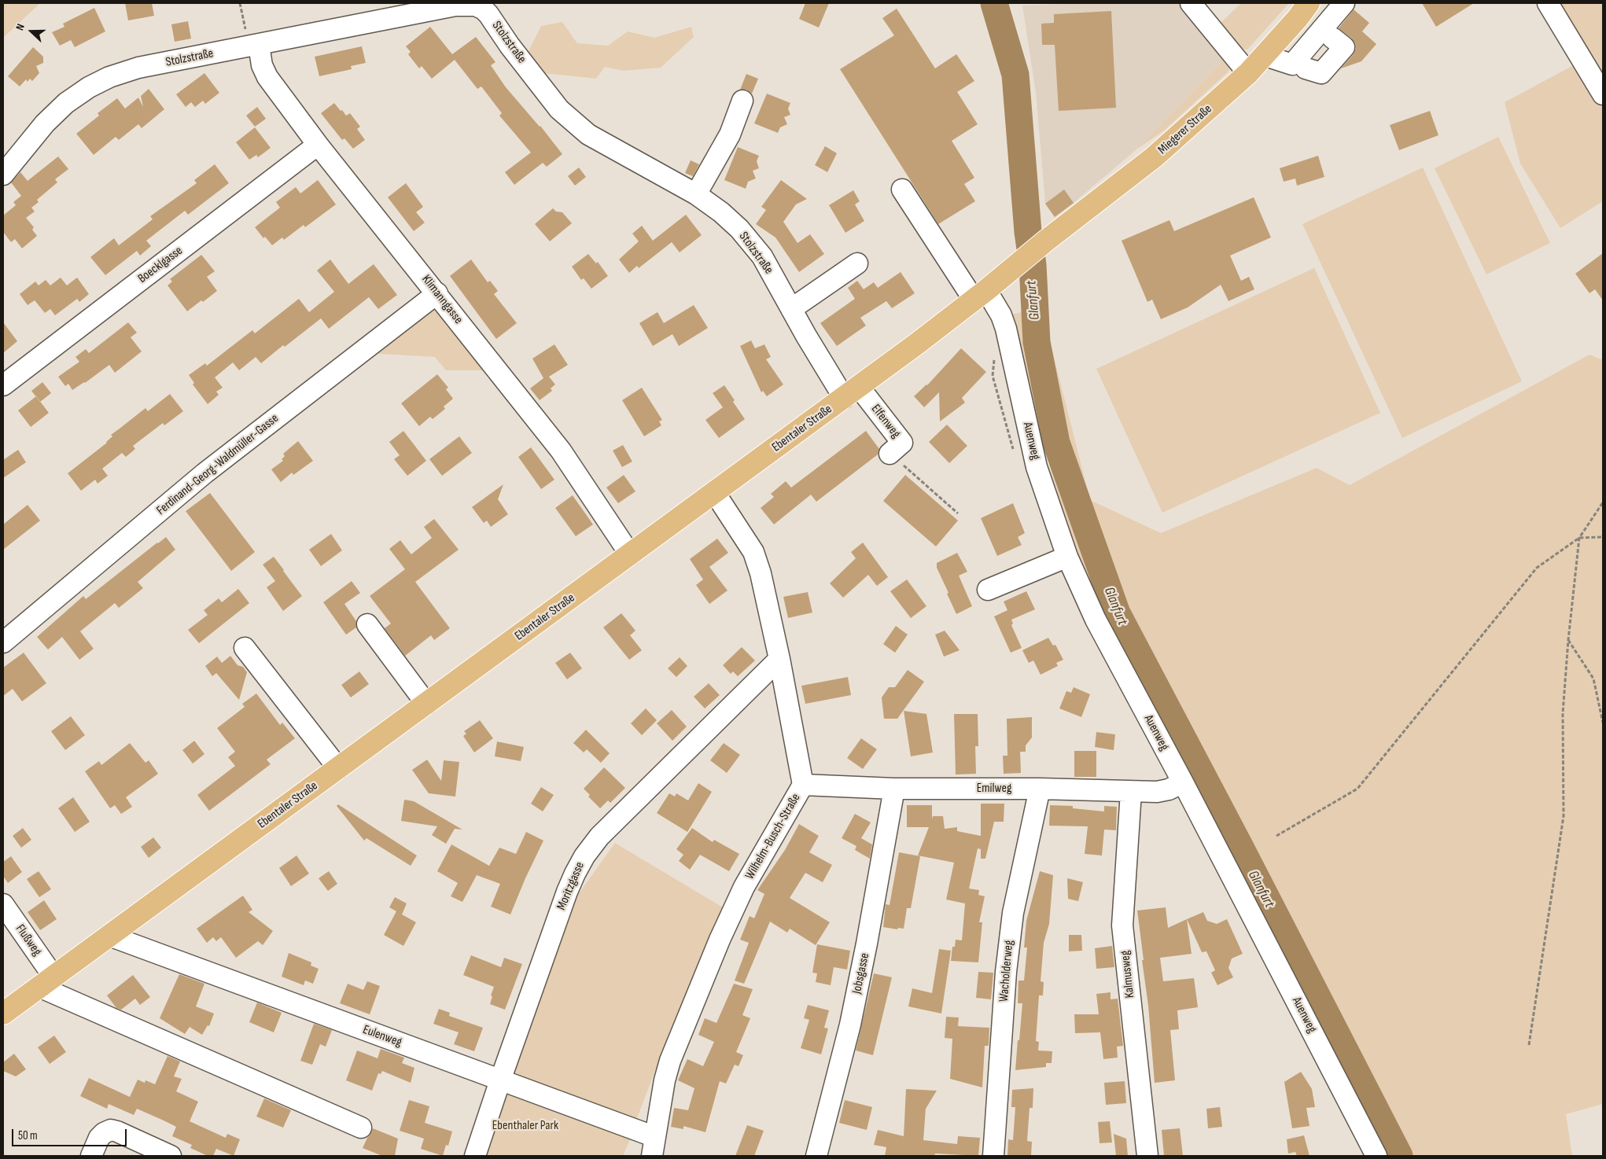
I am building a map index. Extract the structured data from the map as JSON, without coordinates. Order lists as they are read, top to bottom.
{
  "streets": {
    "main road": ["Miegerer Straße", "Ebentaler Straße"],
    "street": [
      "Stolzstraße",
      "Boecklgasse",
      "Klimanngasse",
      "Elfenweg",
      "Auenweg",
      "Ferdinand-Georg-Waldmüller-Gasse",
      "Emilweg",
      "Wilhelm-Busch-Straße",
      "Moritzgasse",
      "Flußweg",
      "Wacholderweg",
      "Jobsgasse",
      "Kalmusweg",
      "Eulenweg"
    ]
  },
  "crossings": [
    ["Stolzstraße", "Klimanngasse"],
    ["Stolzstraße", "Elfenweg"],
    ["Stolzstraße", "Ebentaler Straße"],
    ["Miegerer Straße", "Ebentaler Straße"],
    ["Boecklgasse", "Klimanngasse"],
    ["Klimanngasse", "Ebentaler Straße"],
    ["Klimanngasse", "Ferdinand-Georg-Waldmüller-Gasse"],
    ["Elfenweg", "Ebentaler Straße"],
    ["Ebentaler Straße", "Auenweg"],
    ["Ebentaler Straße", "Wilhelm-Busch-Straße"],
    ["Ebentaler Straße", "Flußweg"],
    ["Ebentaler Straße", "Eulenweg"],
    ["Auenweg", "Emilweg"],
    ["Emilweg", "Wilhelm-Busch-Straße"],
    ["Emilweg", "Wacholderweg"],
    ["Emilweg", "Jobsgasse"],
    ["Emilweg", "Kalmusweg"],
    ["Wilhelm-Busch-Straße", "Moritzgasse"],
    ["Wilhelm-Busch-Straße", "Eulenweg"],
    ["Moritzgasse", "Eulenweg"]
  ],
  "water": ["Glanfurt"],
  "parks": ["Ebenthaler Park"],
  "scale_bar": "50 m",
  "north": "left"
}
